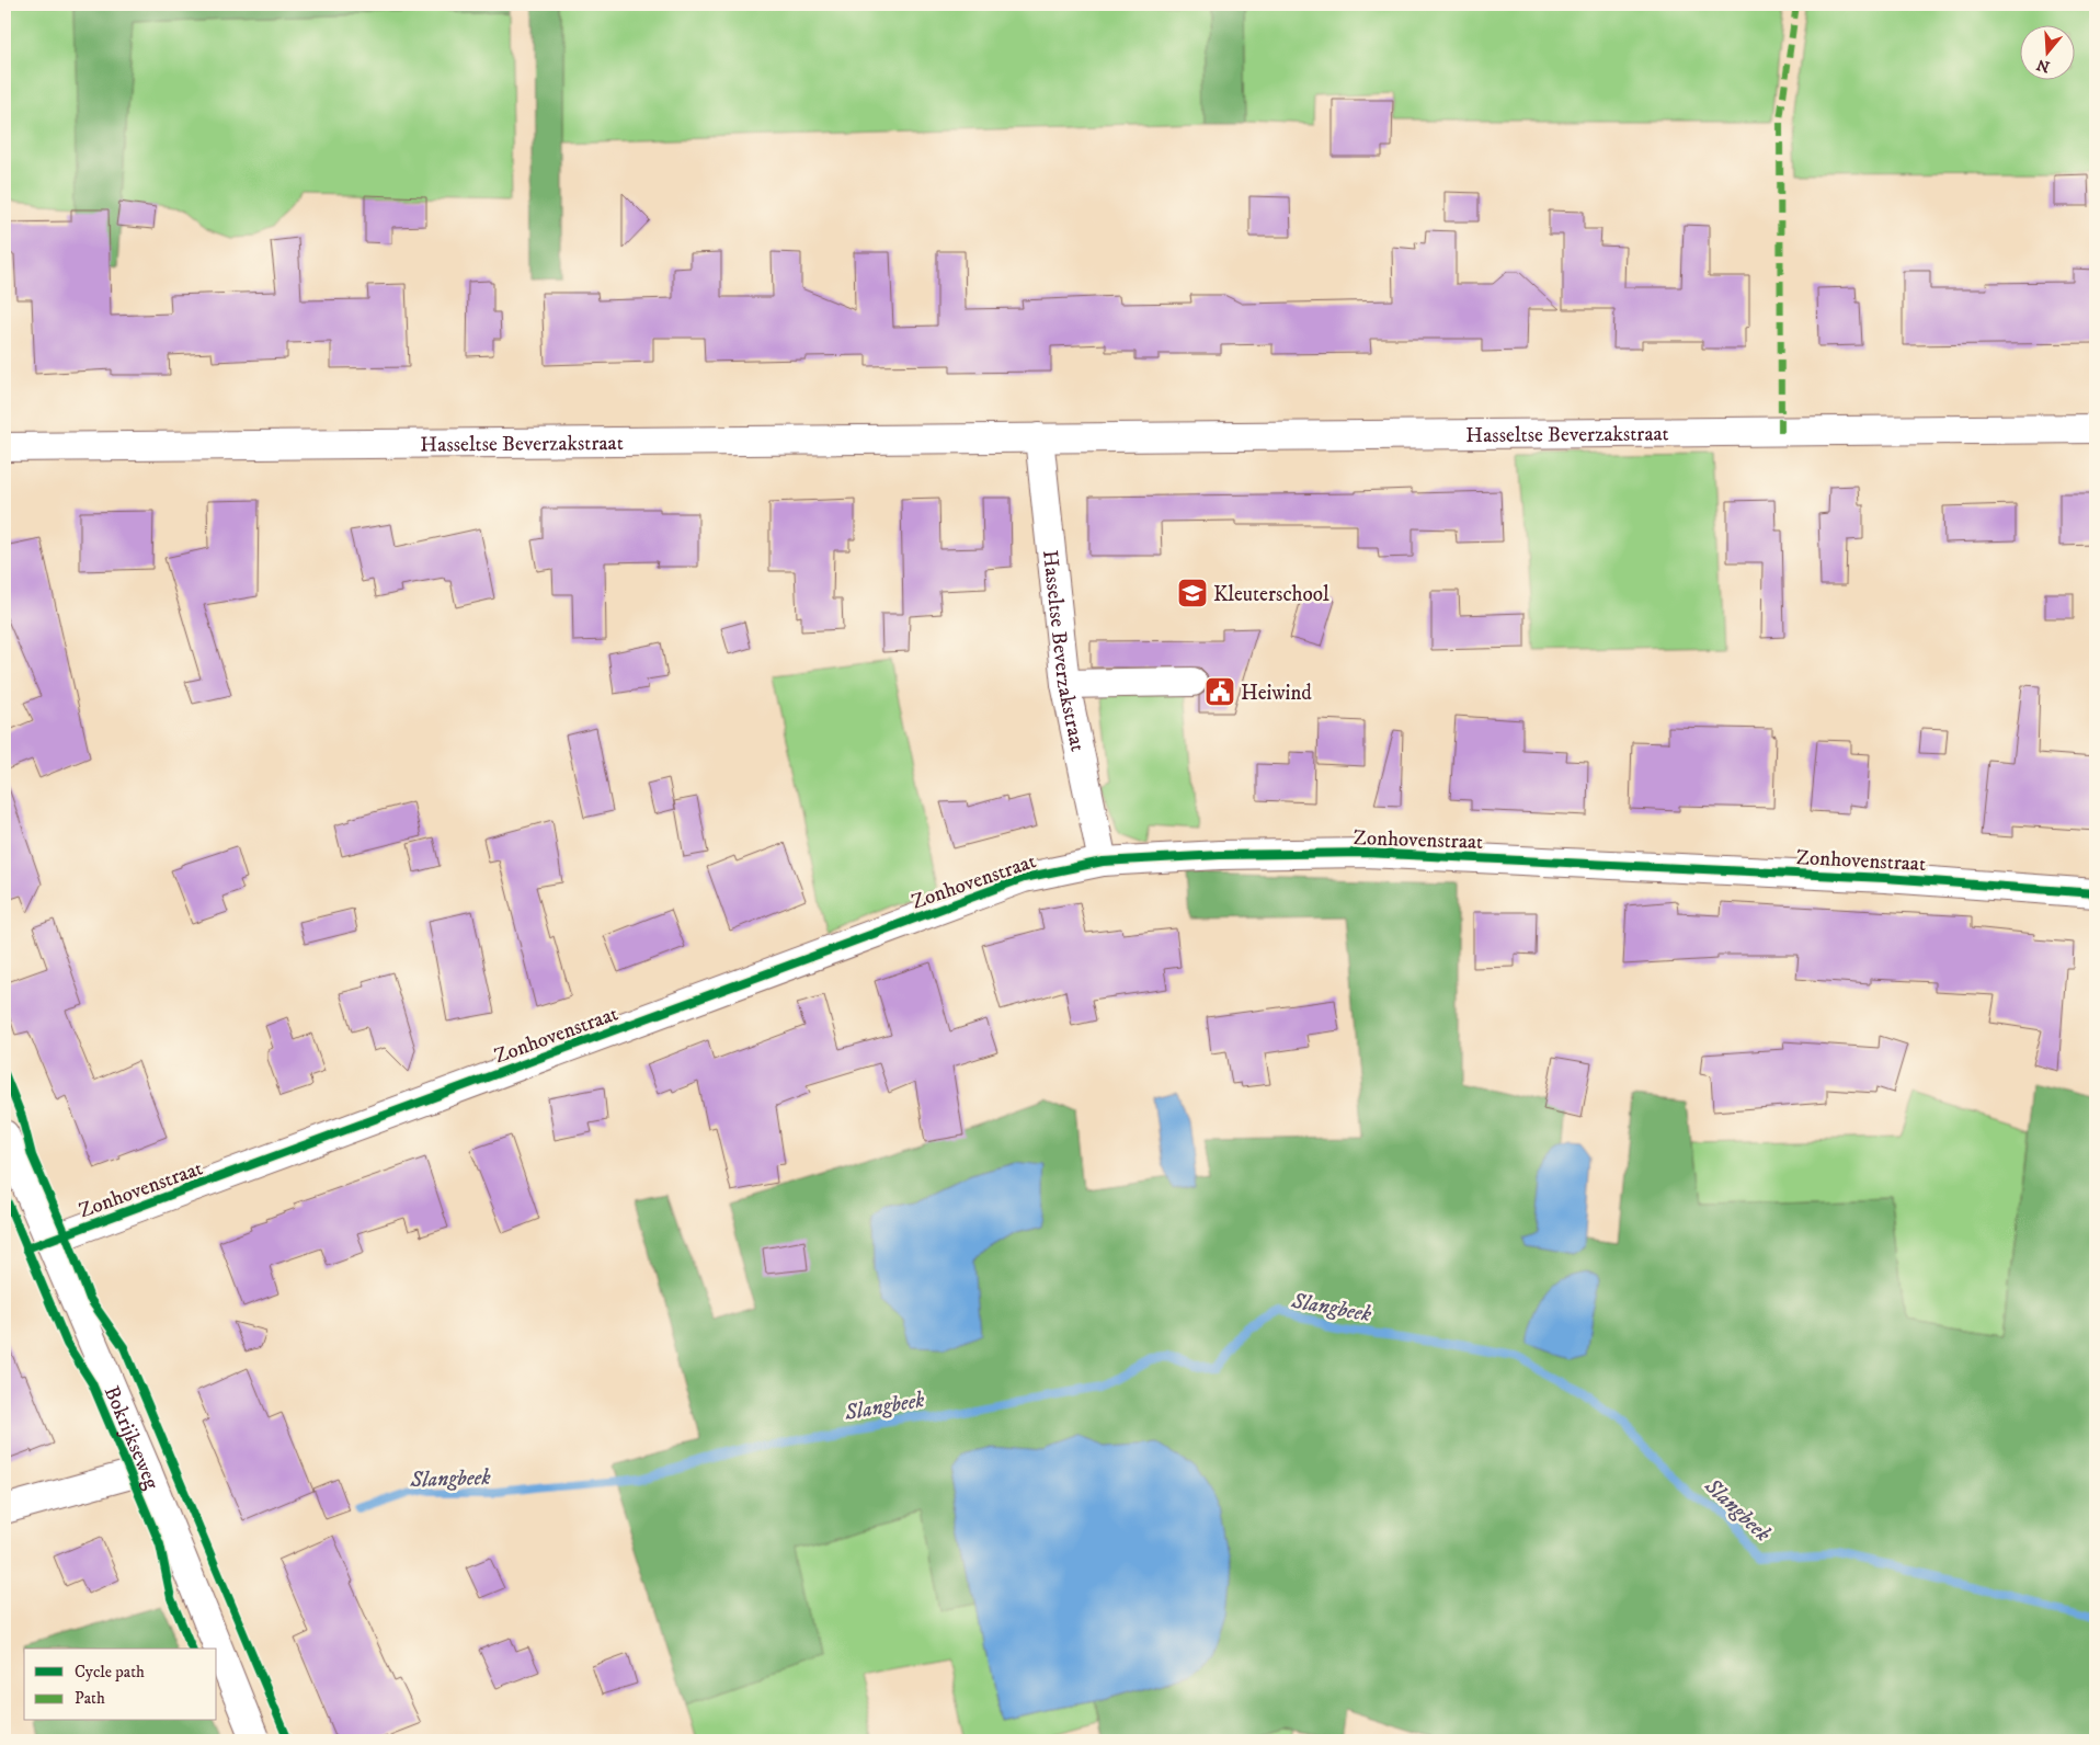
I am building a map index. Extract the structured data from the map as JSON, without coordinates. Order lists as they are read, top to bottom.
{
  "streets": {
    "street": ["Hasseltse Beverzakstraat", "Zonhovenstraat", "Bokrijkseweg"]
  },
  "crossings": [
    ["Hasseltse Beverzakstraat", "Zonhovenstraat"],
    ["Zonhovenstraat", "Bokrijkseweg"]
  ],
  "water": ["Slangbeek"],
  "places": {
    "school or university": ["Kleuterschool"],
    "public building": ["Heiwind"]
  },
  "legend": ["Cycle path", "Path"],
  "north": "bottom"
}
